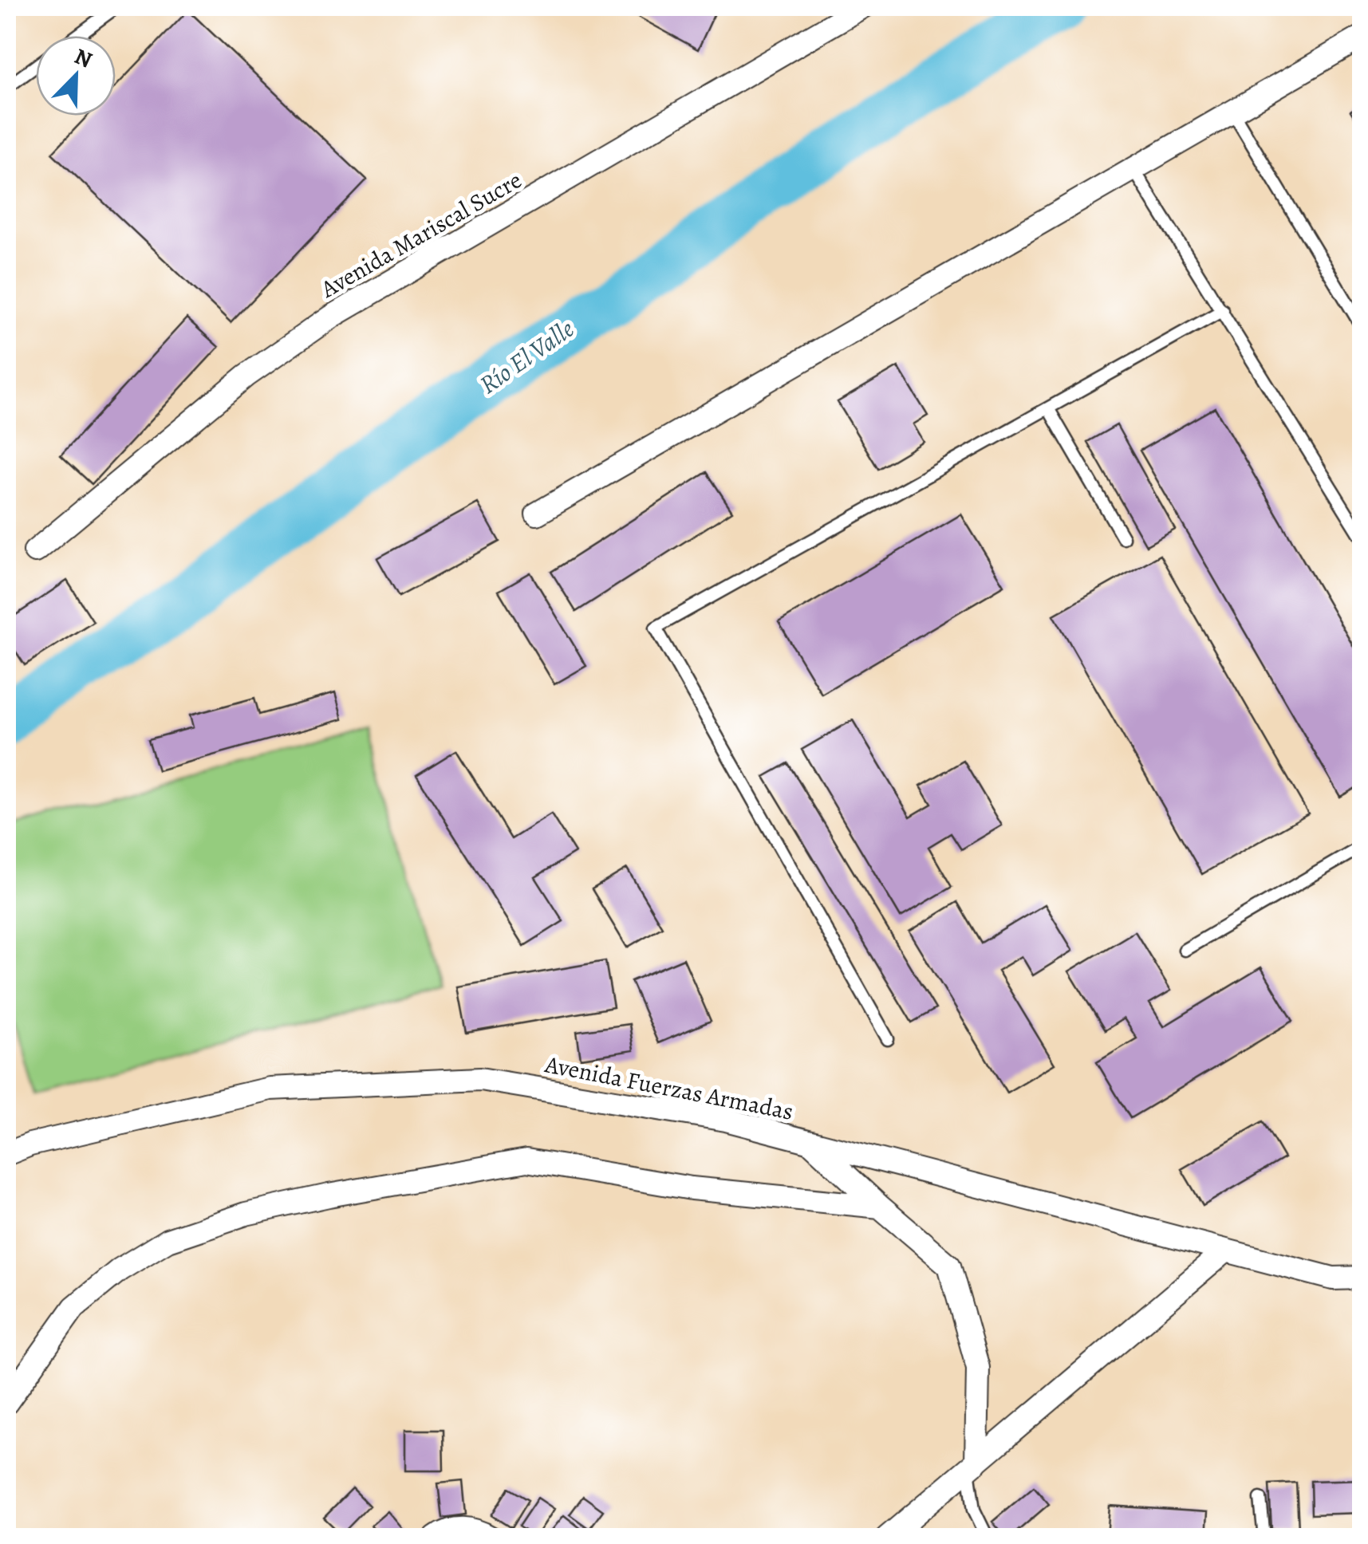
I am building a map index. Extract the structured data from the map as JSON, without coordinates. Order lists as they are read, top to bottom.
{
  "streets": {
    "street": ["Avenida Mariscal Sucre", "Avenida Fuerzas Armadas"]
  },
  "water": ["Río El Valle"],
  "north": "top right"
}
